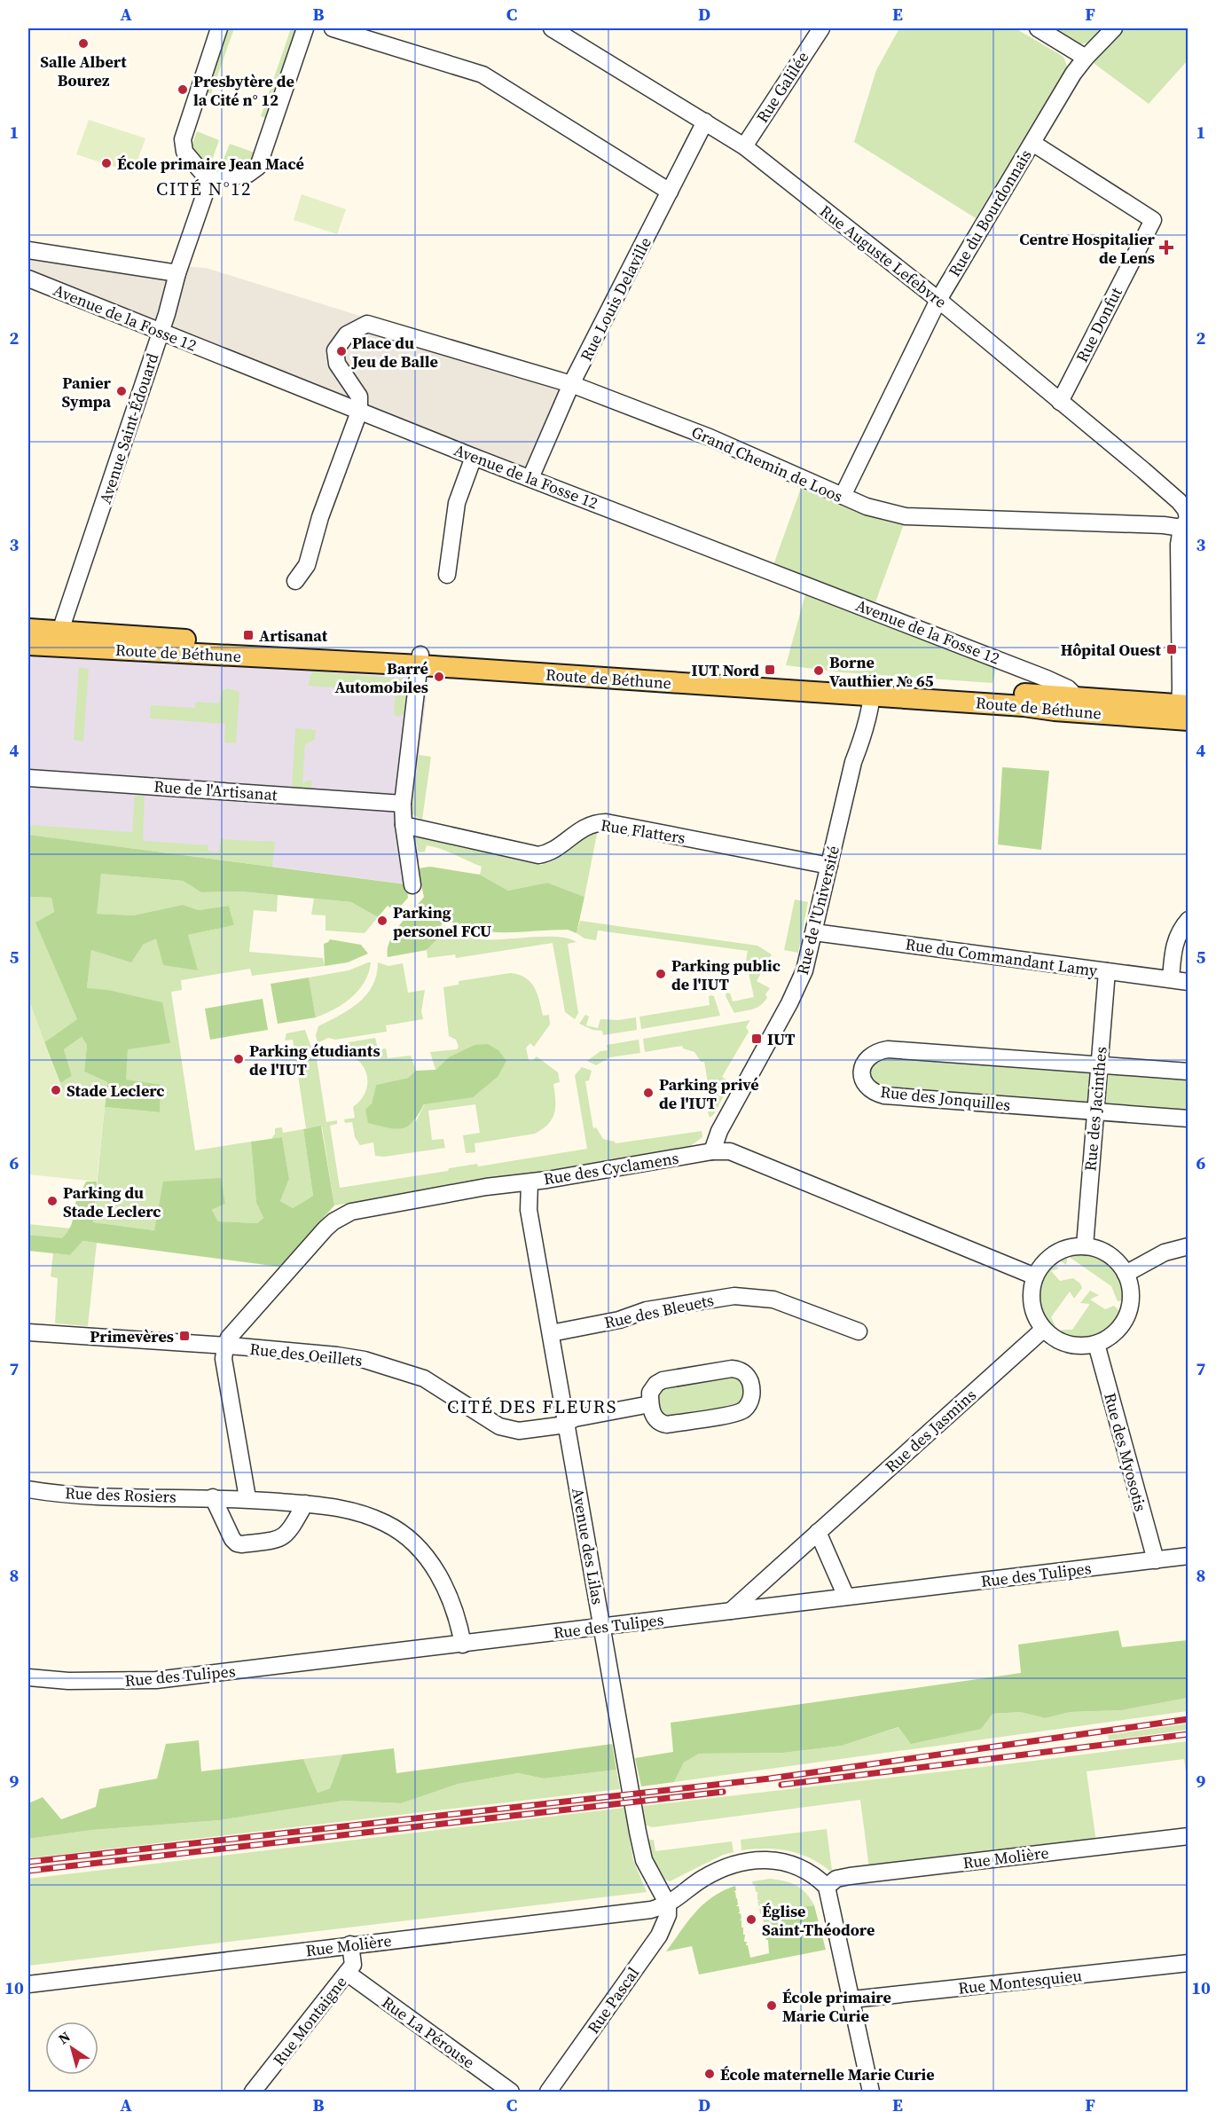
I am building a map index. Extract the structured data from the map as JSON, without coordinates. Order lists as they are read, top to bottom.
{
  "streets": {
    "main road": ["Route de Béthune"],
    "street": [
      "Rue Galilée",
      "Rue du Bourdonnais",
      "Rue Auguste Lefebvre",
      "Rue Louis Delaville",
      "Avenue de la Fosse 12",
      "Rue Donfut",
      "Avenue Saint-Édouard",
      "Grand Chemin de Loos",
      "Rue de l'Artisanat",
      "Rue Flatters",
      "Rue de l'Université",
      "Rue du Commandant Lamy",
      "Rue des Jonquilles",
      "Rue des Jacinthes",
      "Rue des Cyclamens",
      "Rue des Bleuets",
      "Rue des Oeillets",
      "Rue des Jasmins",
      "Rue des Myosotis",
      "Rue des Rosiers",
      "Avenue des Lilas",
      "Rue des Tulipes",
      "Rue Molière",
      "Rue Montesquieu",
      "Rue Pascal",
      "Rue Montaigne",
      "Rue La Pérouse"
    ]
  },
  "crossings": [
    ["Rue Galilée", "Rue Auguste Lefebvre"],
    ["Rue du Bourdonnais", "Rue Auguste Lefebvre"],
    ["Rue du Bourdonnais", "Rue Donfut"],
    ["Rue du Bourdonnais", "Grand Chemin de Loos"],
    ["Rue Auguste Lefebvre", "Rue Louis Delaville"],
    ["Rue Auguste Lefebvre", "Rue Donfut"],
    ["Rue Auguste Lefebvre", "Grand Chemin de Loos"],
    ["Rue Louis Delaville", "Avenue de la Fosse 12"],
    ["Rue Louis Delaville", "Grand Chemin de Loos"],
    ["Avenue de la Fosse 12", "Avenue Saint-Édouard"],
    ["Avenue de la Fosse 12", "Grand Chemin de Loos"],
    ["Avenue de la Fosse 12", "Route de Béthune"],
    ["Avenue Saint-Édouard", "Route de Béthune"],
    ["Route de Béthune", "Rue de l'Université"],
    ["Rue Flatters", "Rue de l'Université"],
    ["Rue de l'Université", "Rue du Commandant Lamy"],
    ["Rue de l'Université", "Rue des Cyclamens"],
    ["Rue du Commandant Lamy", "Rue des Jacinthes"],
    ["Rue des Jonquilles", "Rue des Jacinthes"],
    ["Rue des Jacinthes", "Rue des Cyclamens"],
    ["Rue des Jacinthes", "Rue des Jasmins"],
    ["Rue des Jacinthes", "Rue des Myosotis"],
    ["Rue des Cyclamens", "Rue des Oeillets"],
    ["Rue des Cyclamens", "Rue des Jasmins"],
    ["Rue des Cyclamens", "Rue des Myosotis"],
    ["Rue des Cyclamens", "Avenue des Lilas"],
    ["Rue des Bleuets", "Avenue des Lilas"],
    ["Rue des Oeillets", "Avenue des Lilas"],
    ["Rue des Jasmins", "Rue des Myosotis"],
    ["Rue des Jasmins", "Rue des Tulipes"],
    ["Rue des Myosotis", "Rue des Tulipes"],
    ["Rue des Rosiers", "Rue des Tulipes"],
    ["Avenue des Lilas", "Rue des Tulipes"],
    ["Avenue des Lilas", "Rue Molière"],
    ["Avenue des Lilas", "Rue Pascal"],
    ["Rue Molière", "Rue Pascal"],
    ["Rue Molière", "Rue Montaigne"],
    ["Rue Montaigne", "Rue La Pérouse"]
  ],
  "districts": ["CITÉ N°12", "CITÉ DES FLEURS"],
  "places": {
    "other": [
      "Salle Albert Bourez",
      "Presbytère de la Cité n° 12",
      "École primaire Jean Macé",
      "Place du Jeu de Balle",
      "Panier Sympa",
      "Borne Vauthier № 65",
      "Barré Automobiles",
      "Parking personel FCU",
      "Parking public de l'IUT",
      "Parking étudiants de l'IUT",
      "Stade Leclerc",
      "Parking privé de l'IUT",
      "Parking du Stade Leclerc",
      "Église Saint-Théodore",
      "École primaire Marie Curie",
      "École maternelle Marie Curie"
    ],
    "health": ["Centre Hospitalier de Lens"],
    "transit": [
      "Artisanat",
      "Hôpital Ouest",
      "IUT Nord",
      "IUT",
      "Primevères"
    ]
  },
  "north": "top left",
  "grid": {
    "columns": [
      "A",
      "B",
      "C",
      "D",
      "E",
      "F"
    ],
    "rows": [
      "1",
      "2",
      "3",
      "4",
      "5",
      "6",
      "7",
      "8",
      "9",
      "10"
    ]
  }
}
